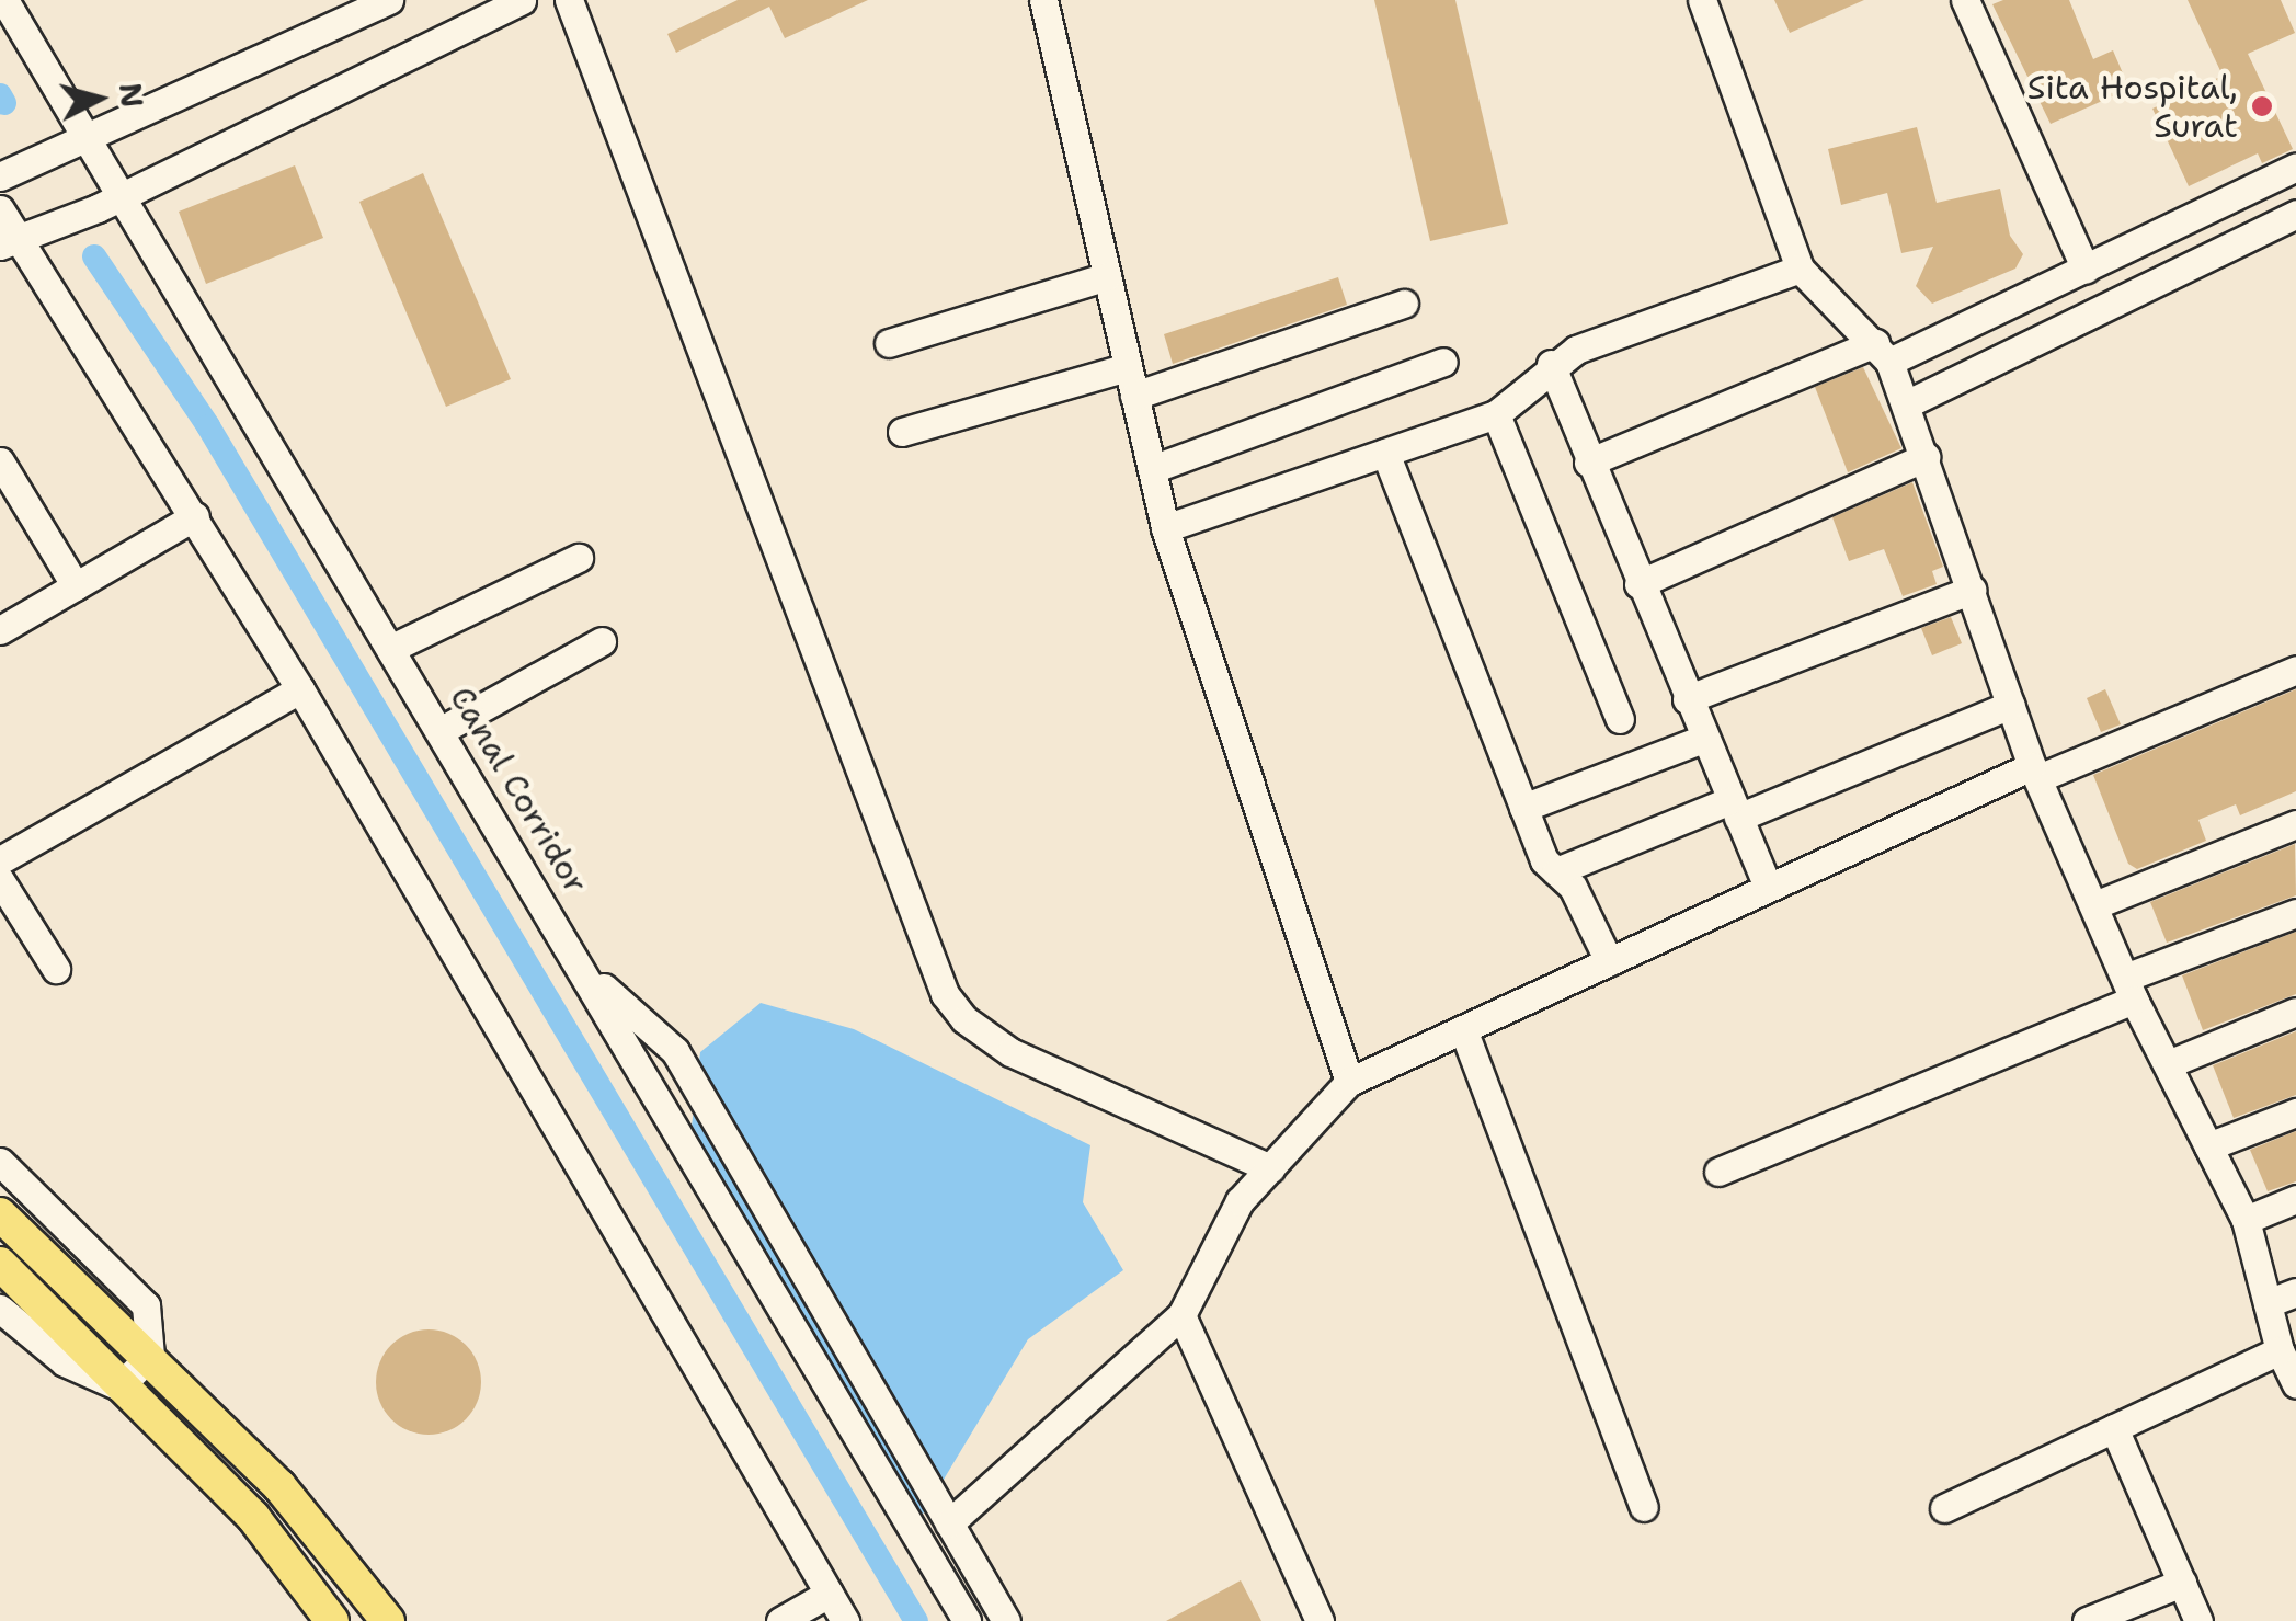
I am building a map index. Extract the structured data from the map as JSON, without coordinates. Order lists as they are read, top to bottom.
{
  "streets": {
    "street": ["Canal Corridor"]
  },
  "places": ["Sita Hospital, Surat"],
  "north": "right"
}
